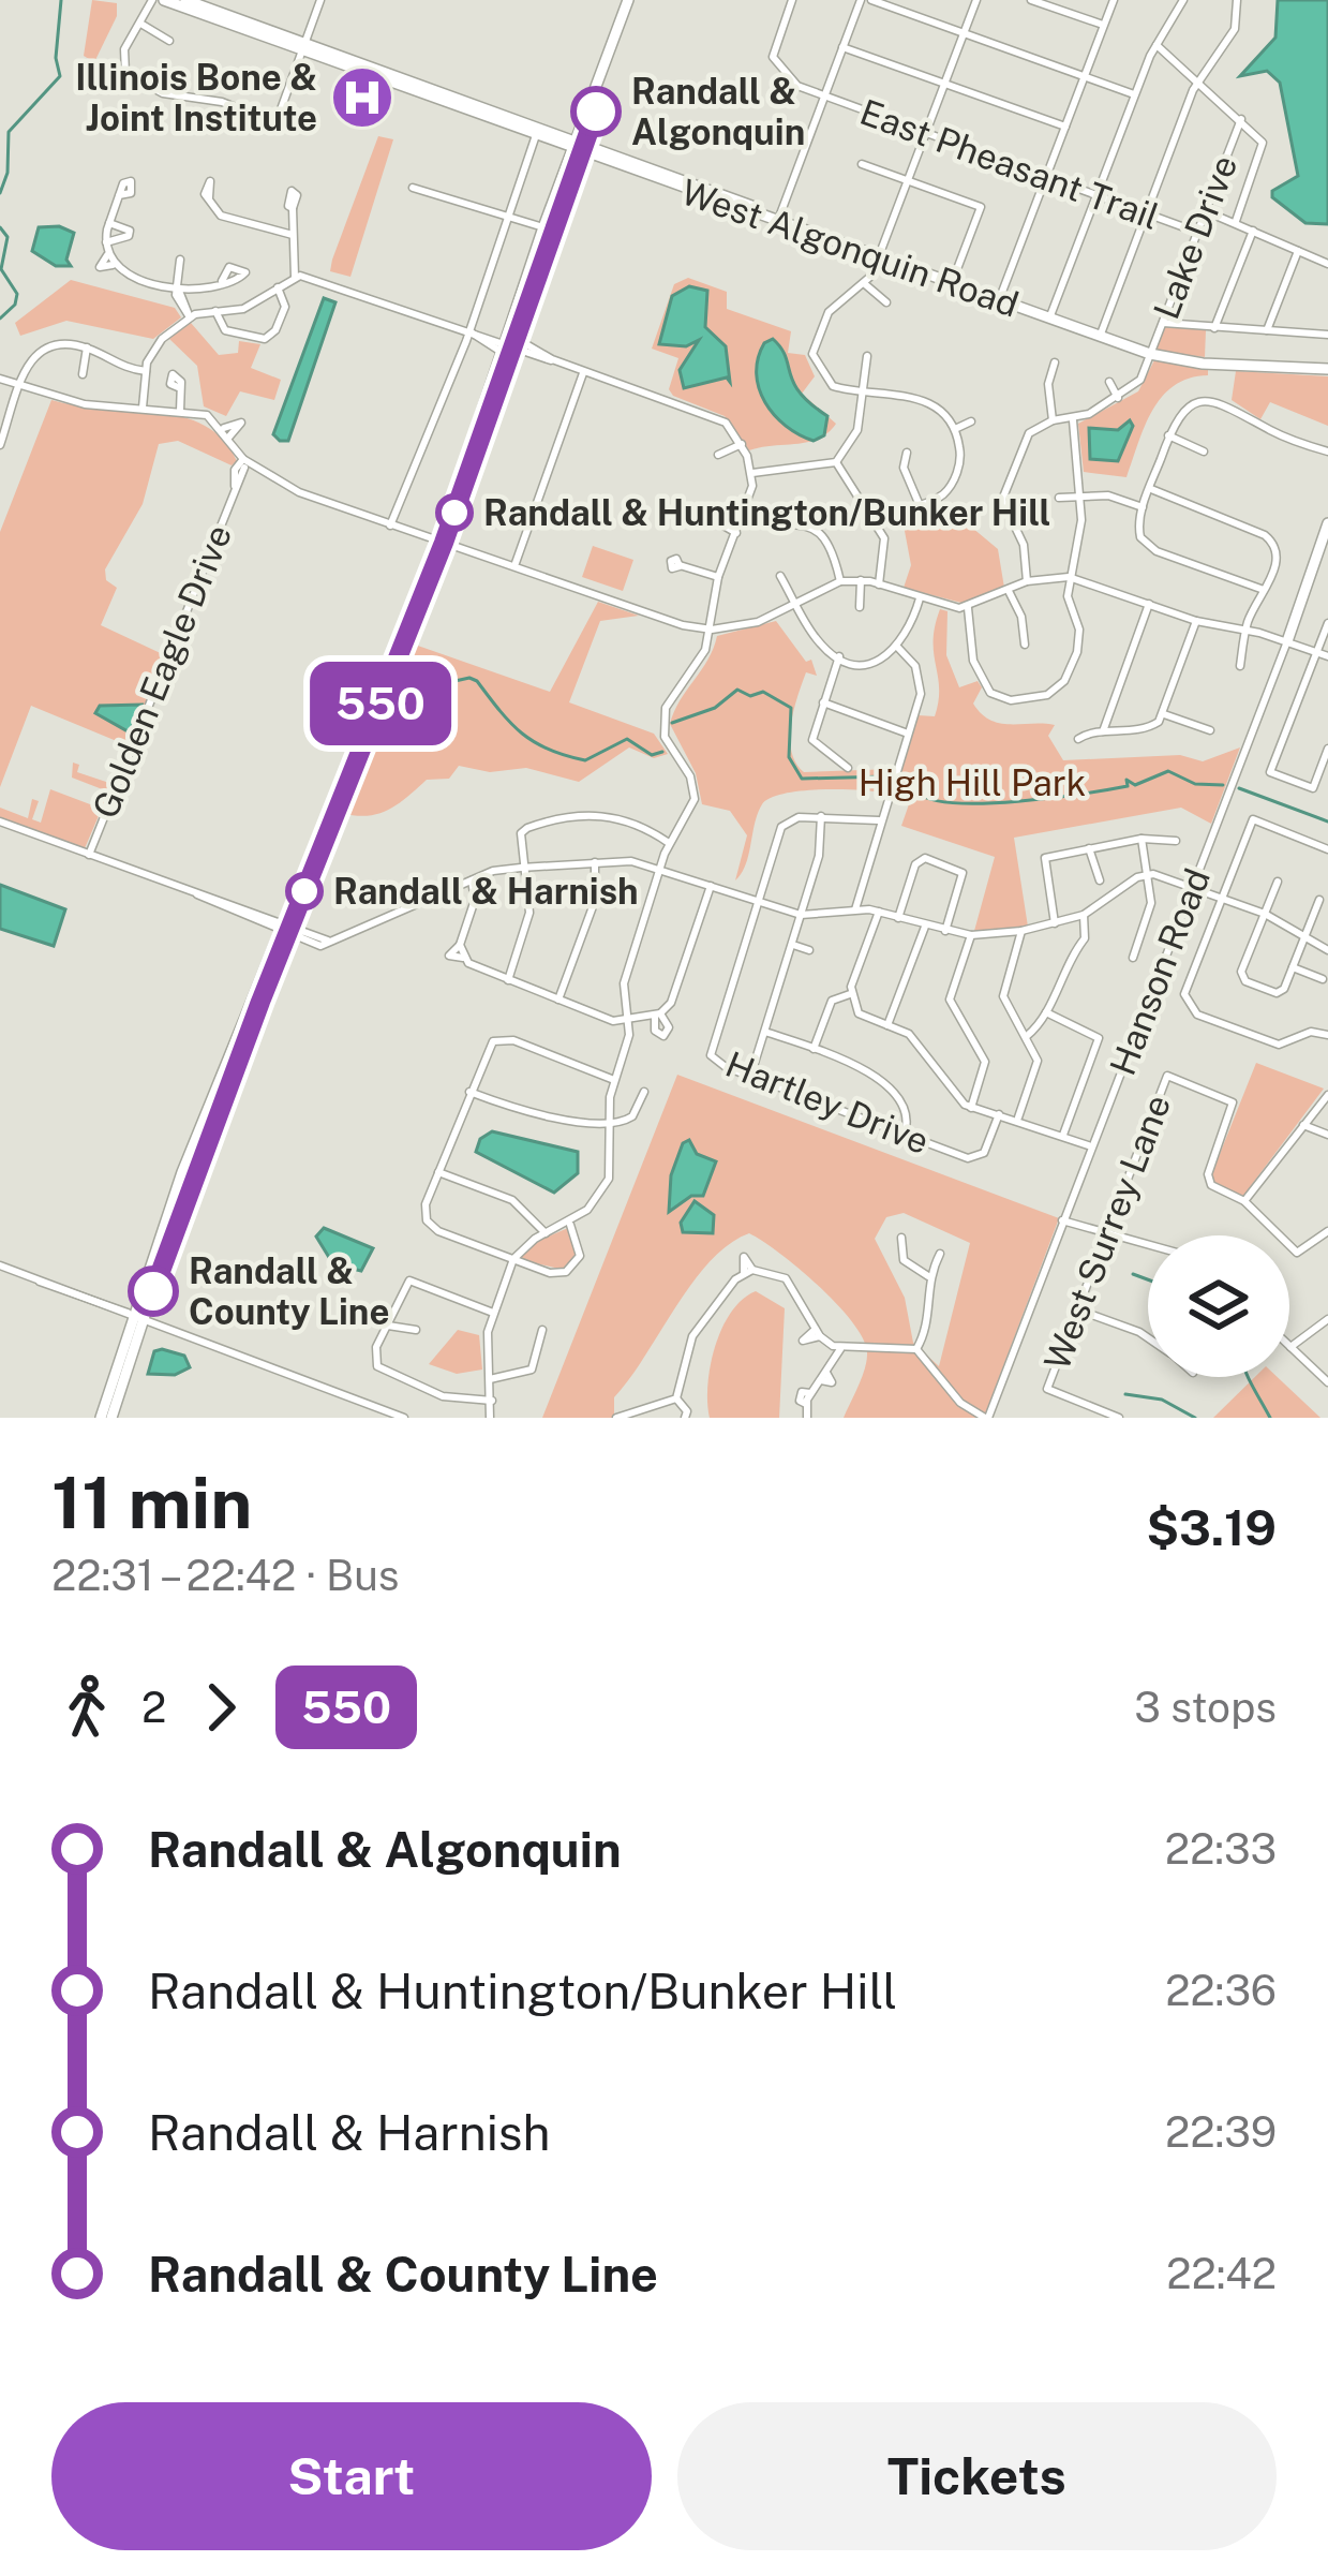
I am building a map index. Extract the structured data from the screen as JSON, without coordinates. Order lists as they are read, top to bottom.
{
  "streets": {
    "main road": ["West Algonquin Road", "Hanson Road"],
    "street": [
      "East Pheasant Trail",
      "Lake Drive",
      "Golden Eagle Drive",
      "Hartley Drive",
      "West Surrey Lane"
    ]
  },
  "crossings": [
    ["East Pheasant Trail", "Lake Drive"],
    ["Lake Drive", "West Algonquin Road"]
  ],
  "parks": ["High Hill Park"],
  "places": {
    "hospital": ["Illinois Bone & Joint Institute"],
    "other": [
      "Randall & Algonquin",
      "Randall & Huntington/Bunker Hill",
      "Randall & Harnish",
      "Randall & County Line"
    ]
  },
  "lines": ["bus line 550"],
  "page": {
    "on_map": "550",
    "heading": ["11 min", "22:31 – 22:42 · Bus", "$3.19"],
    "legs": ["2", "550", "3 stops"],
    "list": [
      {
        "name": "Randall & Algonquin",
        "value": "22:33"
      },
      {
        "name": "Randall & Huntington/Bunker Hill",
        "value": "22:36"
      },
      {
        "name": "Randall & Harnish",
        "value": "22:39"
      },
      {
        "name": "Randall & County Line",
        "value": "22:42"
      }
    ],
    "buttons": ["Start", "Tickets"]
  }
}
